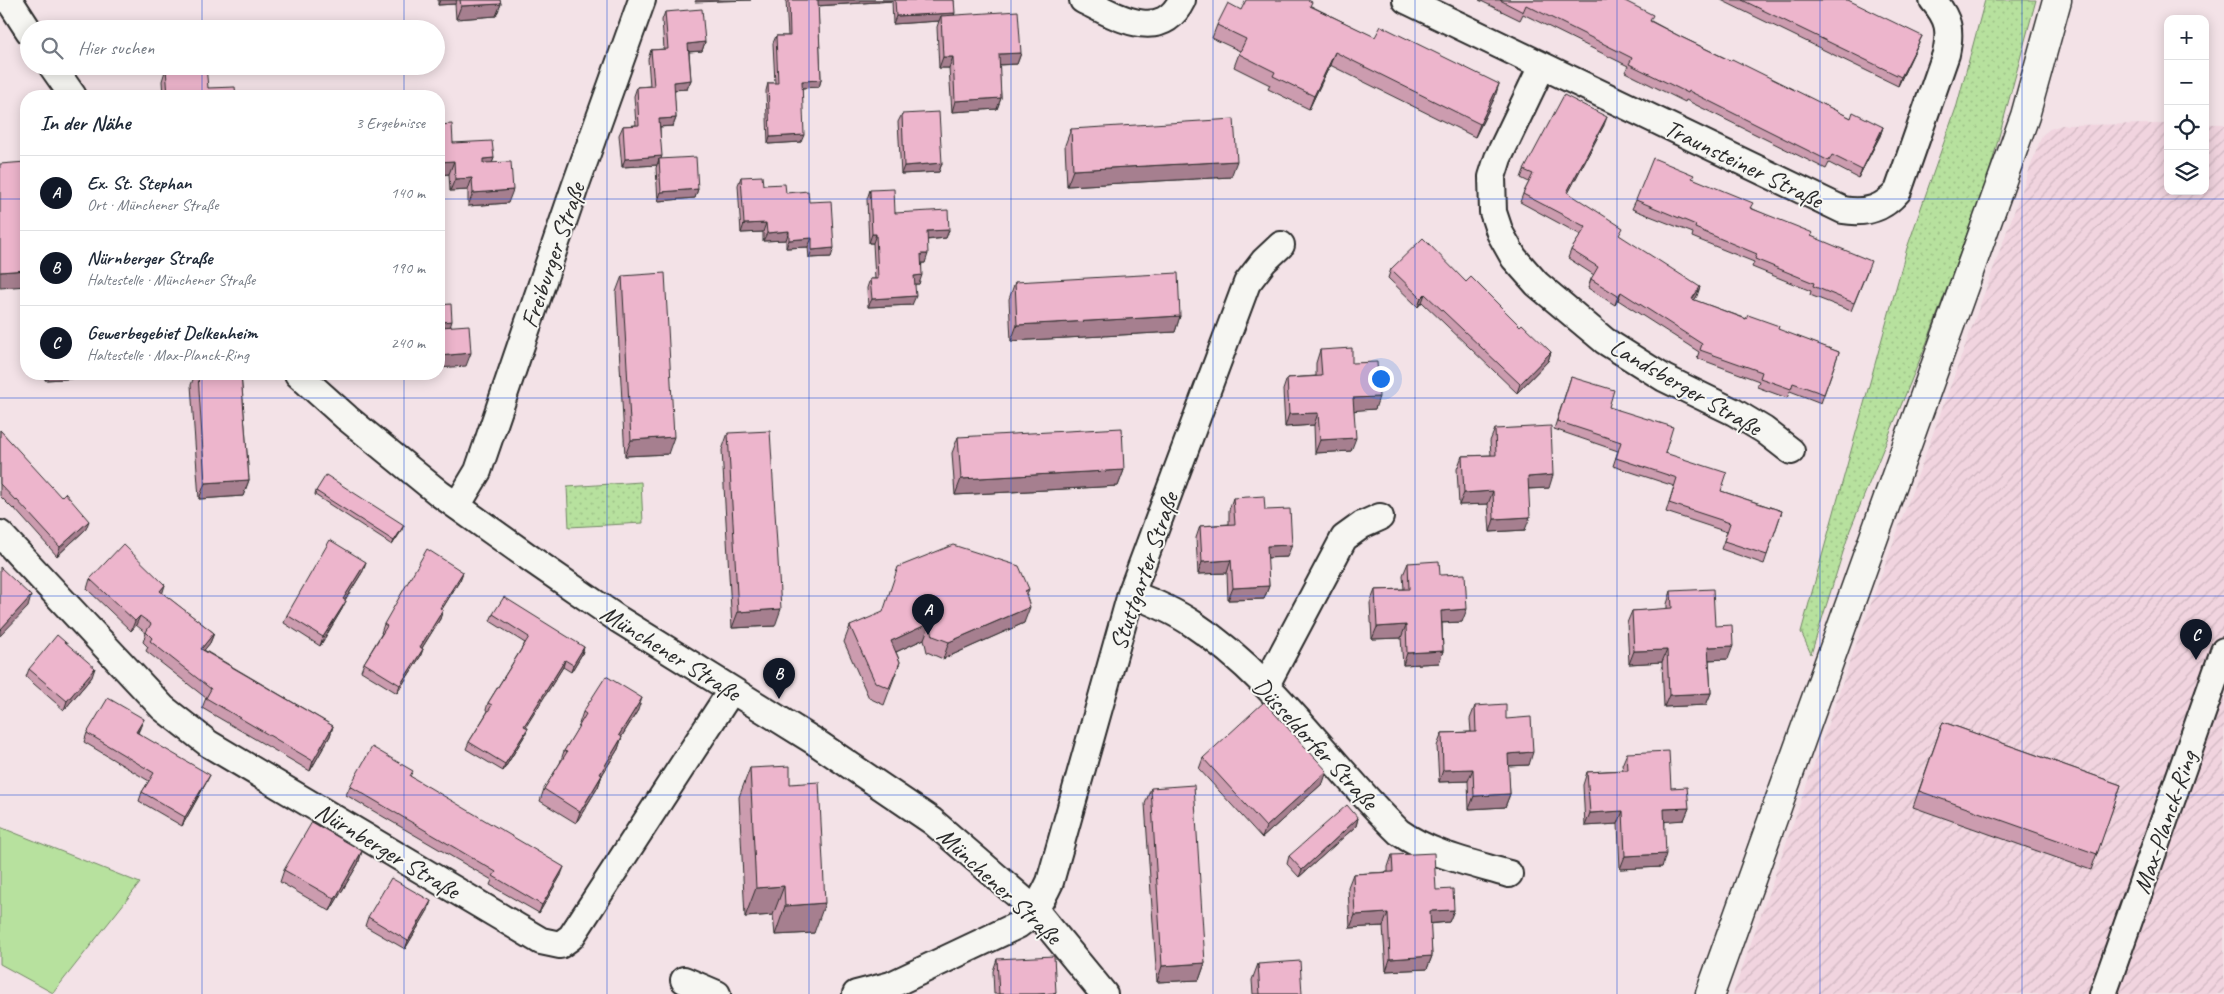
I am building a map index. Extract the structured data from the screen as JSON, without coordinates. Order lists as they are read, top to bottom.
{
  "streets": {
    "street": [
      "Traunsteiner Straße",
      "Freiburger Straße",
      "Landsberger Straße",
      "Stuttgarter Straße",
      "Münchener Straße",
      "Düsseldorfer Straße",
      "Max-Planck-Ring",
      "Nürnberger Straße"
    ]
  },
  "crossings": [
    ["Traunsteiner Straße", "Landsberger Straße"],
    ["Freiburger Straße", "Münchener Straße"],
    ["Stuttgarter Straße", "Münchener Straße"],
    ["Stuttgarter Straße", "Düsseldorfer Straße"],
    ["Münchener Straße", "Nürnberger Straße"]
  ],
  "page": {
    "map_buttons": ["+", "−"],
    "search": "Hier suchen",
    "heading": ["In der Nähe", "3 Ergebnisse"],
    "list": [
      {
        "mark": "A",
        "name": "Ex. St. Stephan",
        "note": "Ort · Münchener Straße",
        "value": "140 m"
      },
      {
        "mark": "B",
        "name": "Nürnberger Straße",
        "note": "Haltestelle · Münchener Straße",
        "value": "190 m"
      },
      {
        "mark": "C",
        "name": "Gewerbegebiet Delkenheim",
        "note": "Haltestelle · Max-Planck-Ring",
        "value": "240 m"
      }
    ],
    "pins": ["A", "C", "B"]
  }
}
